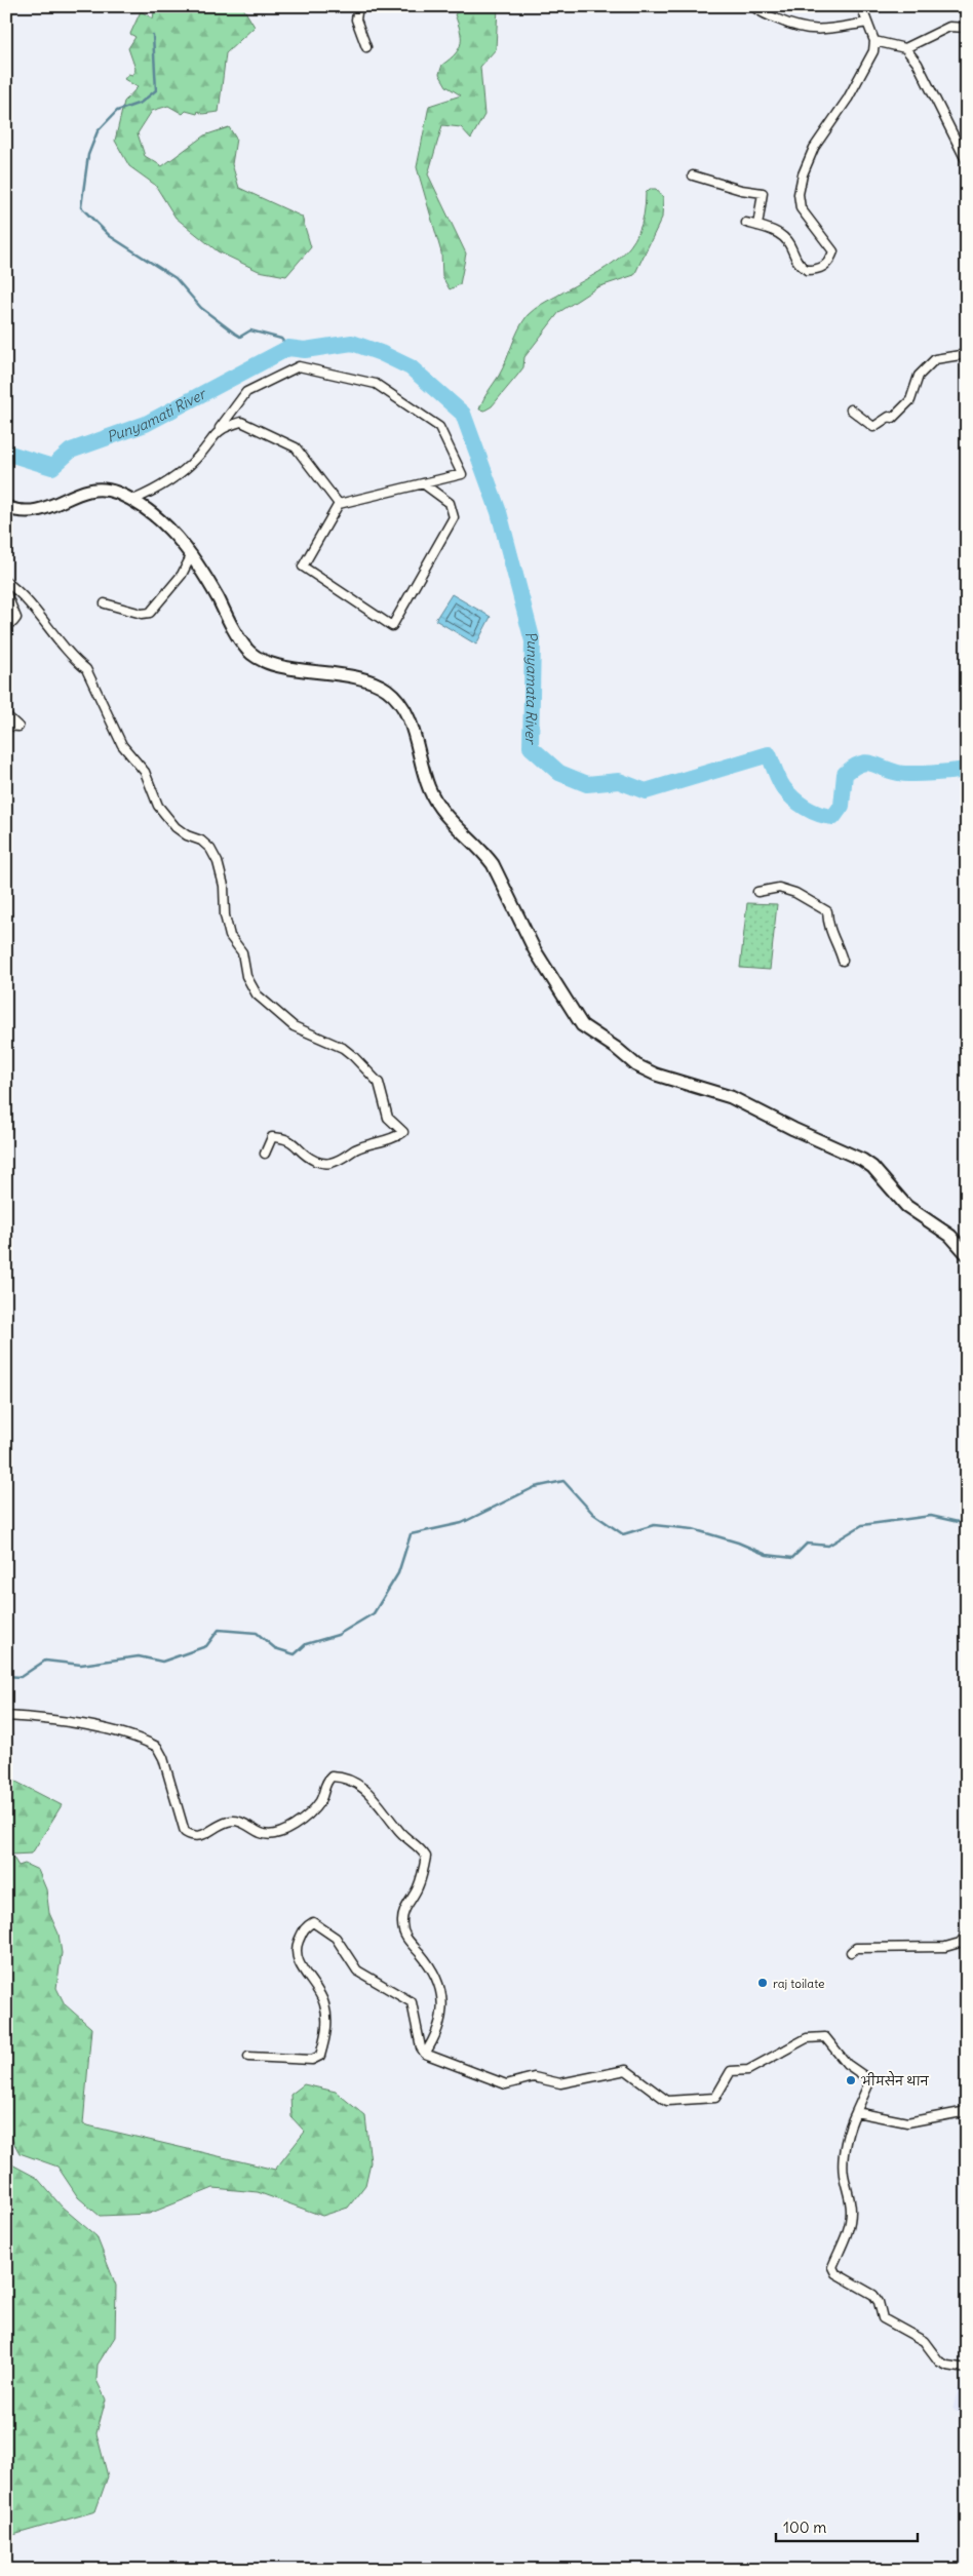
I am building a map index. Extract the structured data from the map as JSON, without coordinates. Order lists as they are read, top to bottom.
{
  "water": ["Punyamati River", "Punyamata River"],
  "places": ["raj toilate", "भीमसेन थान"],
  "scale_bar": "100 m"
}
